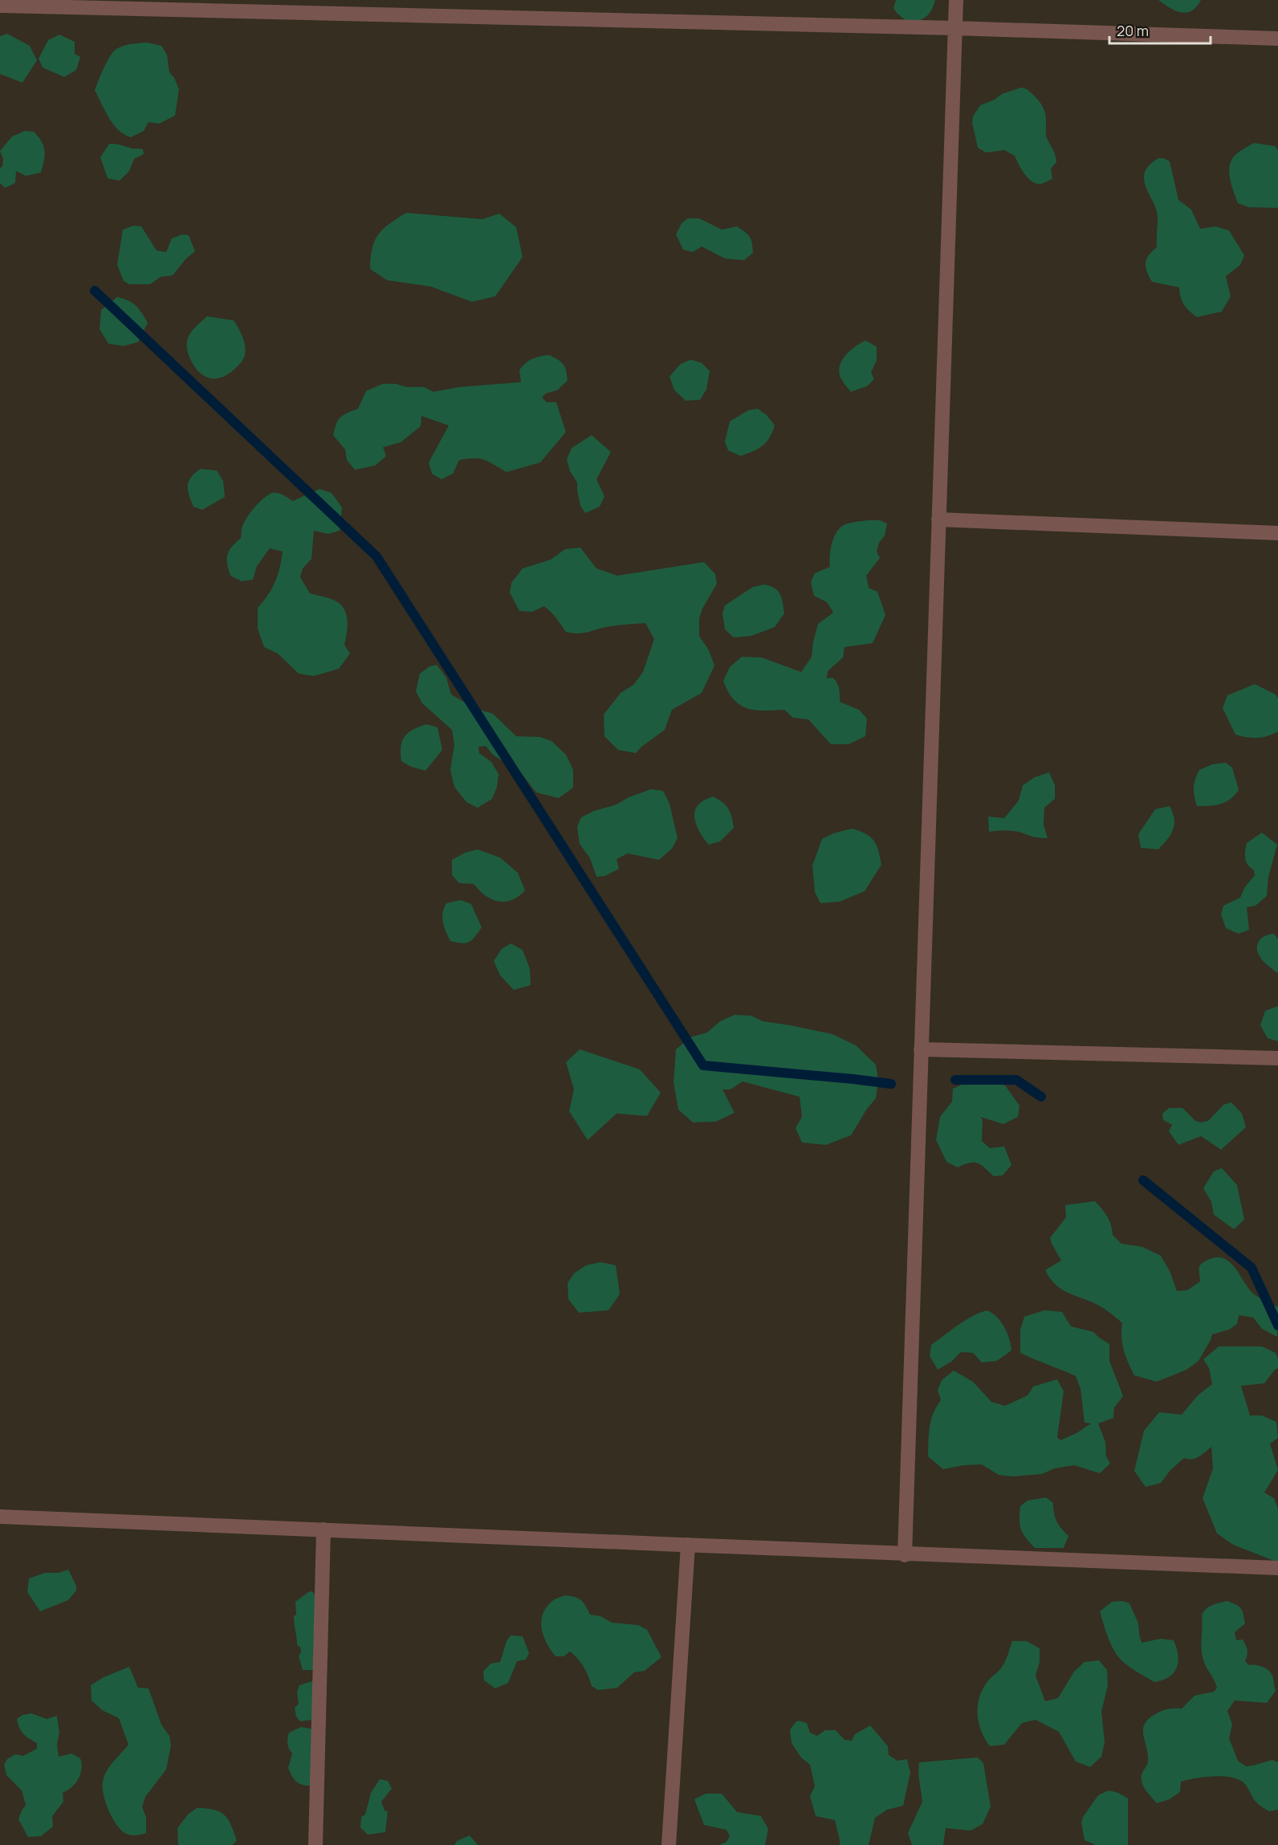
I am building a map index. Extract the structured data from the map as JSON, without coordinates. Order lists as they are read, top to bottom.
{
  "scale_bar": "20 m"
}
